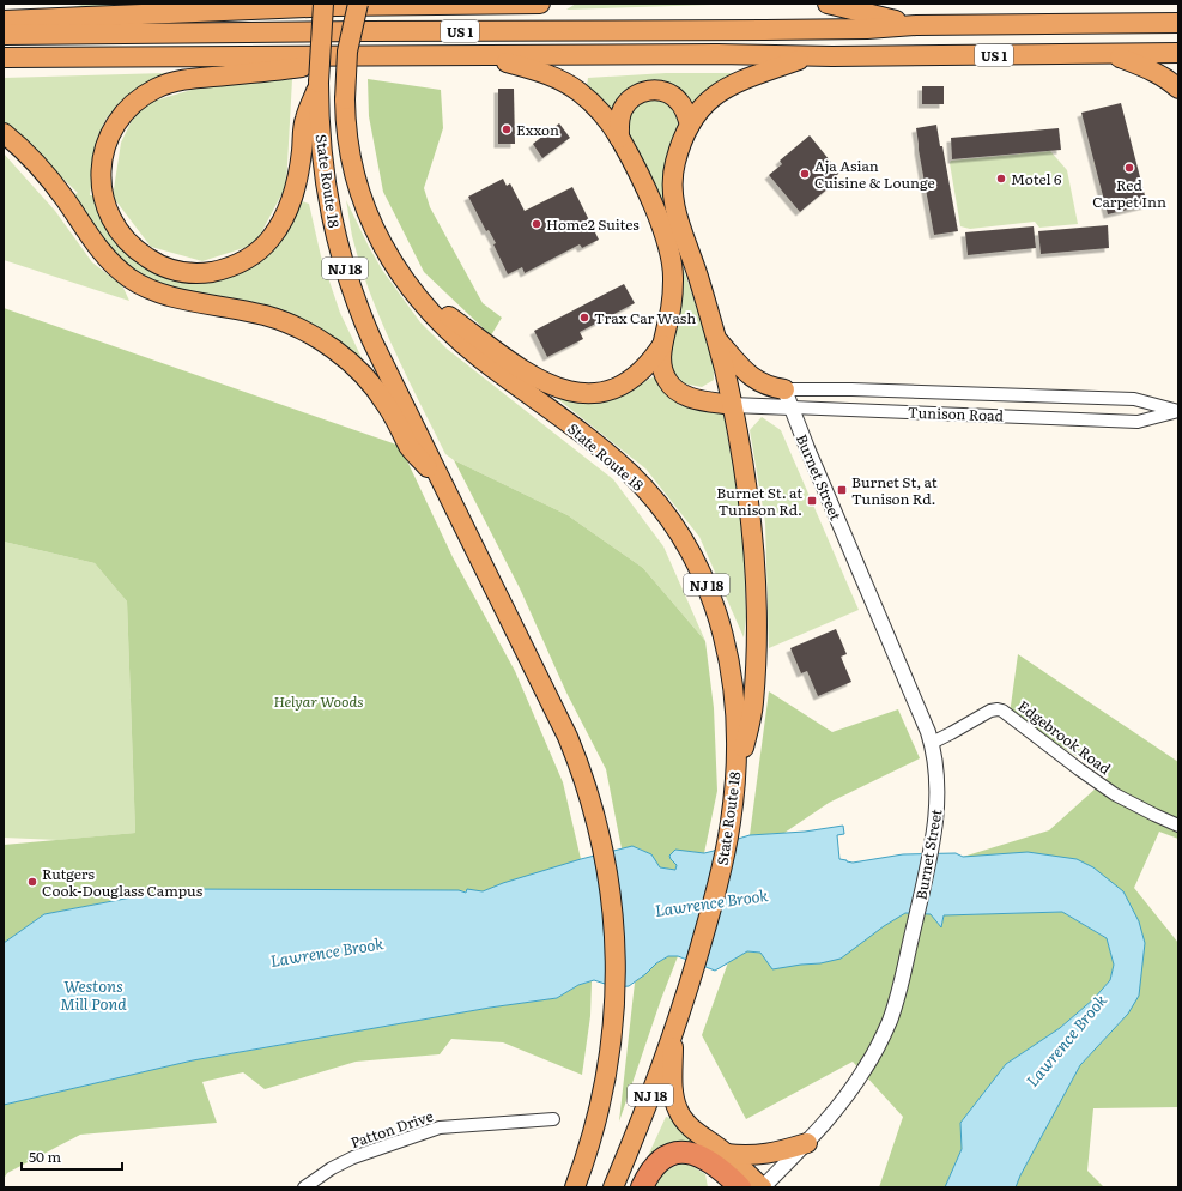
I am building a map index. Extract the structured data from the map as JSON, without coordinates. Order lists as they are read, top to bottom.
{
  "streets": {
    "highway": ["US 1", "State Route 18", "NJ 18"],
    "street": [
      "Tunison Road",
      "Burnet Street",
      "Edgebrook Road",
      "Patton Drive"
    ]
  },
  "crossings": [
    ["Tunison Road", "Burnet Street"],
    ["Burnet Street", "Edgebrook Road"]
  ],
  "water": ["Lawrence Brook", "Westons Mill Pond"],
  "parks": ["Helyar Woods"],
  "places": {
    "other": [
      "Exxon",
      "Red Carpet Inn",
      "Aja Asian Cuisine & Lounge",
      "Motel 6",
      "Home2 Suites",
      "Trax Car Wash",
      "Rutgers Cook-Douglass Campus"
    ],
    "transit": ["Burnet St, at Tunison Rd.", "Burnet St. at Tunison Rd."]
  },
  "scale_bar": "50 m"
}
